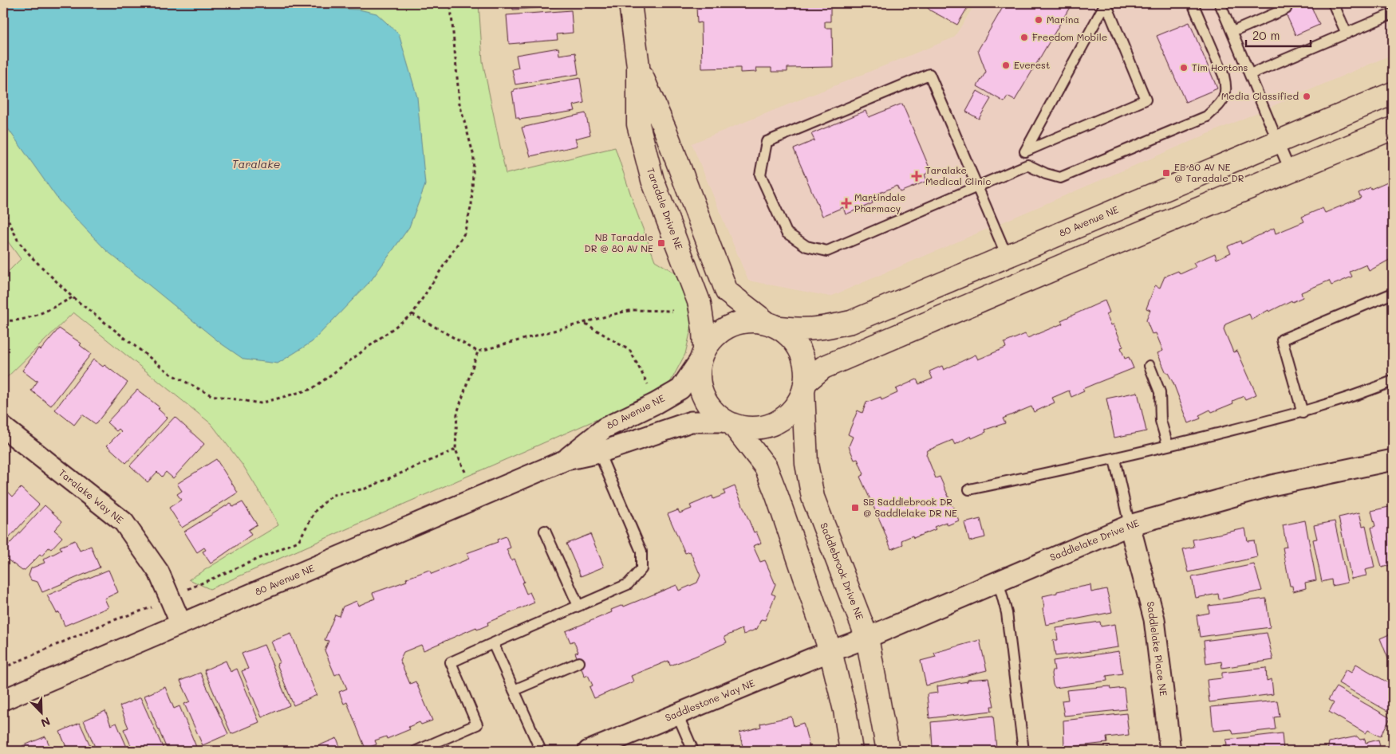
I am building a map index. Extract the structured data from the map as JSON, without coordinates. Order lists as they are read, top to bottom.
{
  "streets": {
    "street": [
      "Taradale Drive NE",
      "80 Avenue NE",
      "Taralake Way NE",
      "Saddlelake Drive NE",
      "Saddlebrook Drive NE",
      "Saddlelake Place NE",
      "Saddlestone Way NE"
    ]
  },
  "crossings": [
    ["Taradale Drive NE", "80 Avenue NE"],
    ["Taradale Drive NE", "Saddlebrook Drive NE"],
    ["80 Avenue NE", "Taralake Way NE"],
    ["80 Avenue NE", "Saddlebrook Drive NE"],
    ["Saddlelake Drive NE", "Saddlebrook Drive NE"],
    ["Saddlelake Drive NE", "Saddlelake Place NE"],
    ["Saddlelake Drive NE", "Saddlestone Way NE"]
  ],
  "water": ["Taralake"],
  "places": {
    "other": [
      "Marina",
      "Freedom Mobile",
      "Everest",
      "Tim Hortons",
      "Media Classified"
    ],
    "transit": ["EB 80 AV NE @ Taradale DR", "NB Taradale DR @ 80 AV NE", "SB Saddlebrook DR @ Saddlelake DR NE"],
    "health": ["Taralake Medical Clinic", "Martindale Pharmacy"]
  },
  "scale_bar": "20 m",
  "north": "bottom right"
}
